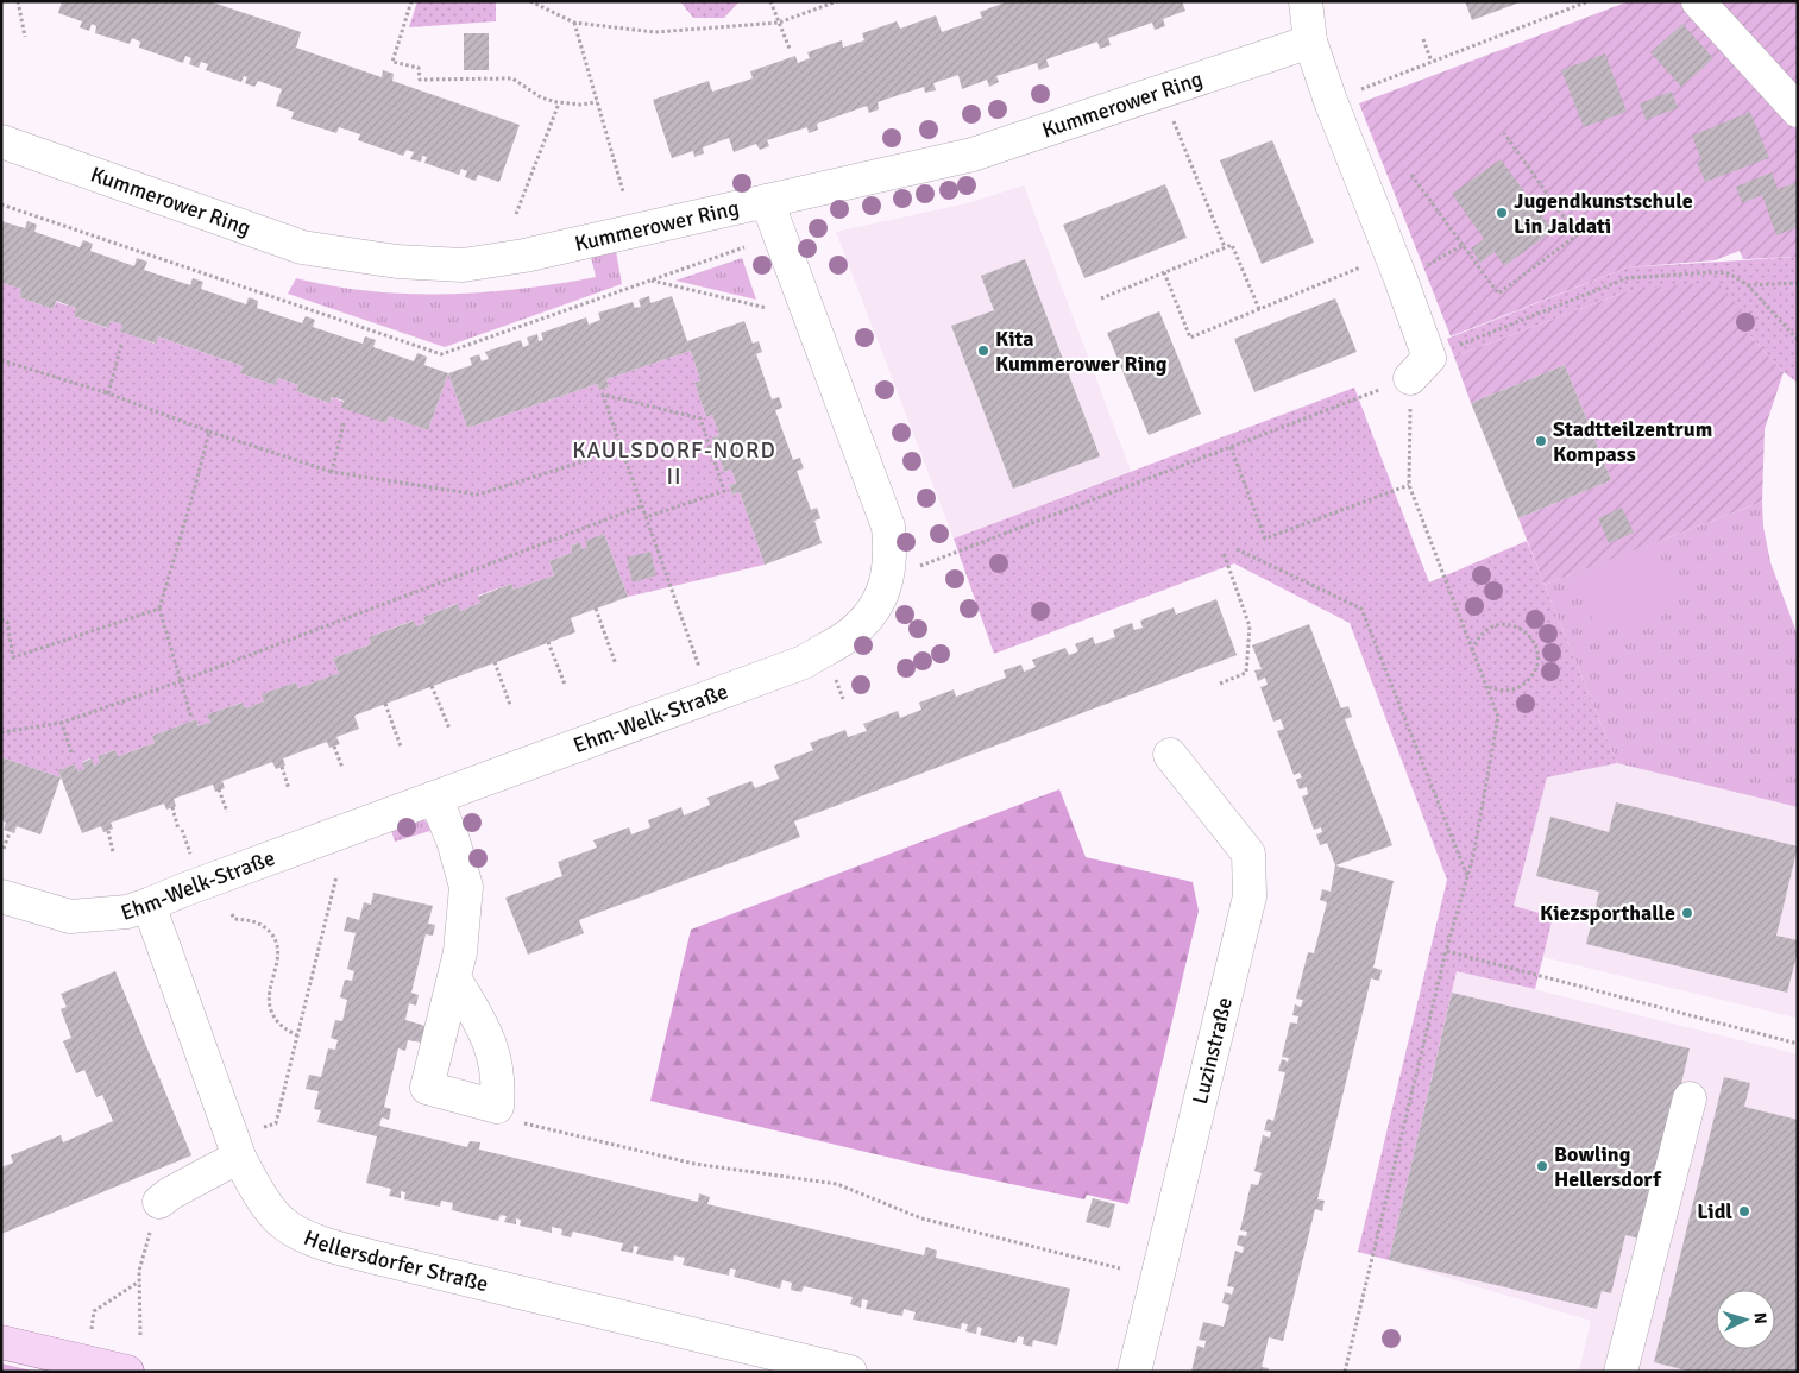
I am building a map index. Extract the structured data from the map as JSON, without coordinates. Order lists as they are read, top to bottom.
{
  "streets": {
    "street": [
      "Kummerower Ring",
      "Ehm-Welk-Straße",
      "Luzinstraße",
      "Hellersdorfer Straße"
    ]
  },
  "crossings": [
    ["Kummerower Ring", "Ehm-Welk-Straße"],
    ["Ehm-Welk-Straße", "Hellersdorfer Straße"]
  ],
  "districts": ["KAULSDORF-NORD II"],
  "places": [
    "Jugendkunstschule Lin Jaldati",
    "Kita Kummerower Ring",
    "Stadtteilzentrum Kompass",
    "Kiezsporthalle",
    "Bowling Hellersdorf",
    "Lidl"
  ],
  "north": "right"
}
